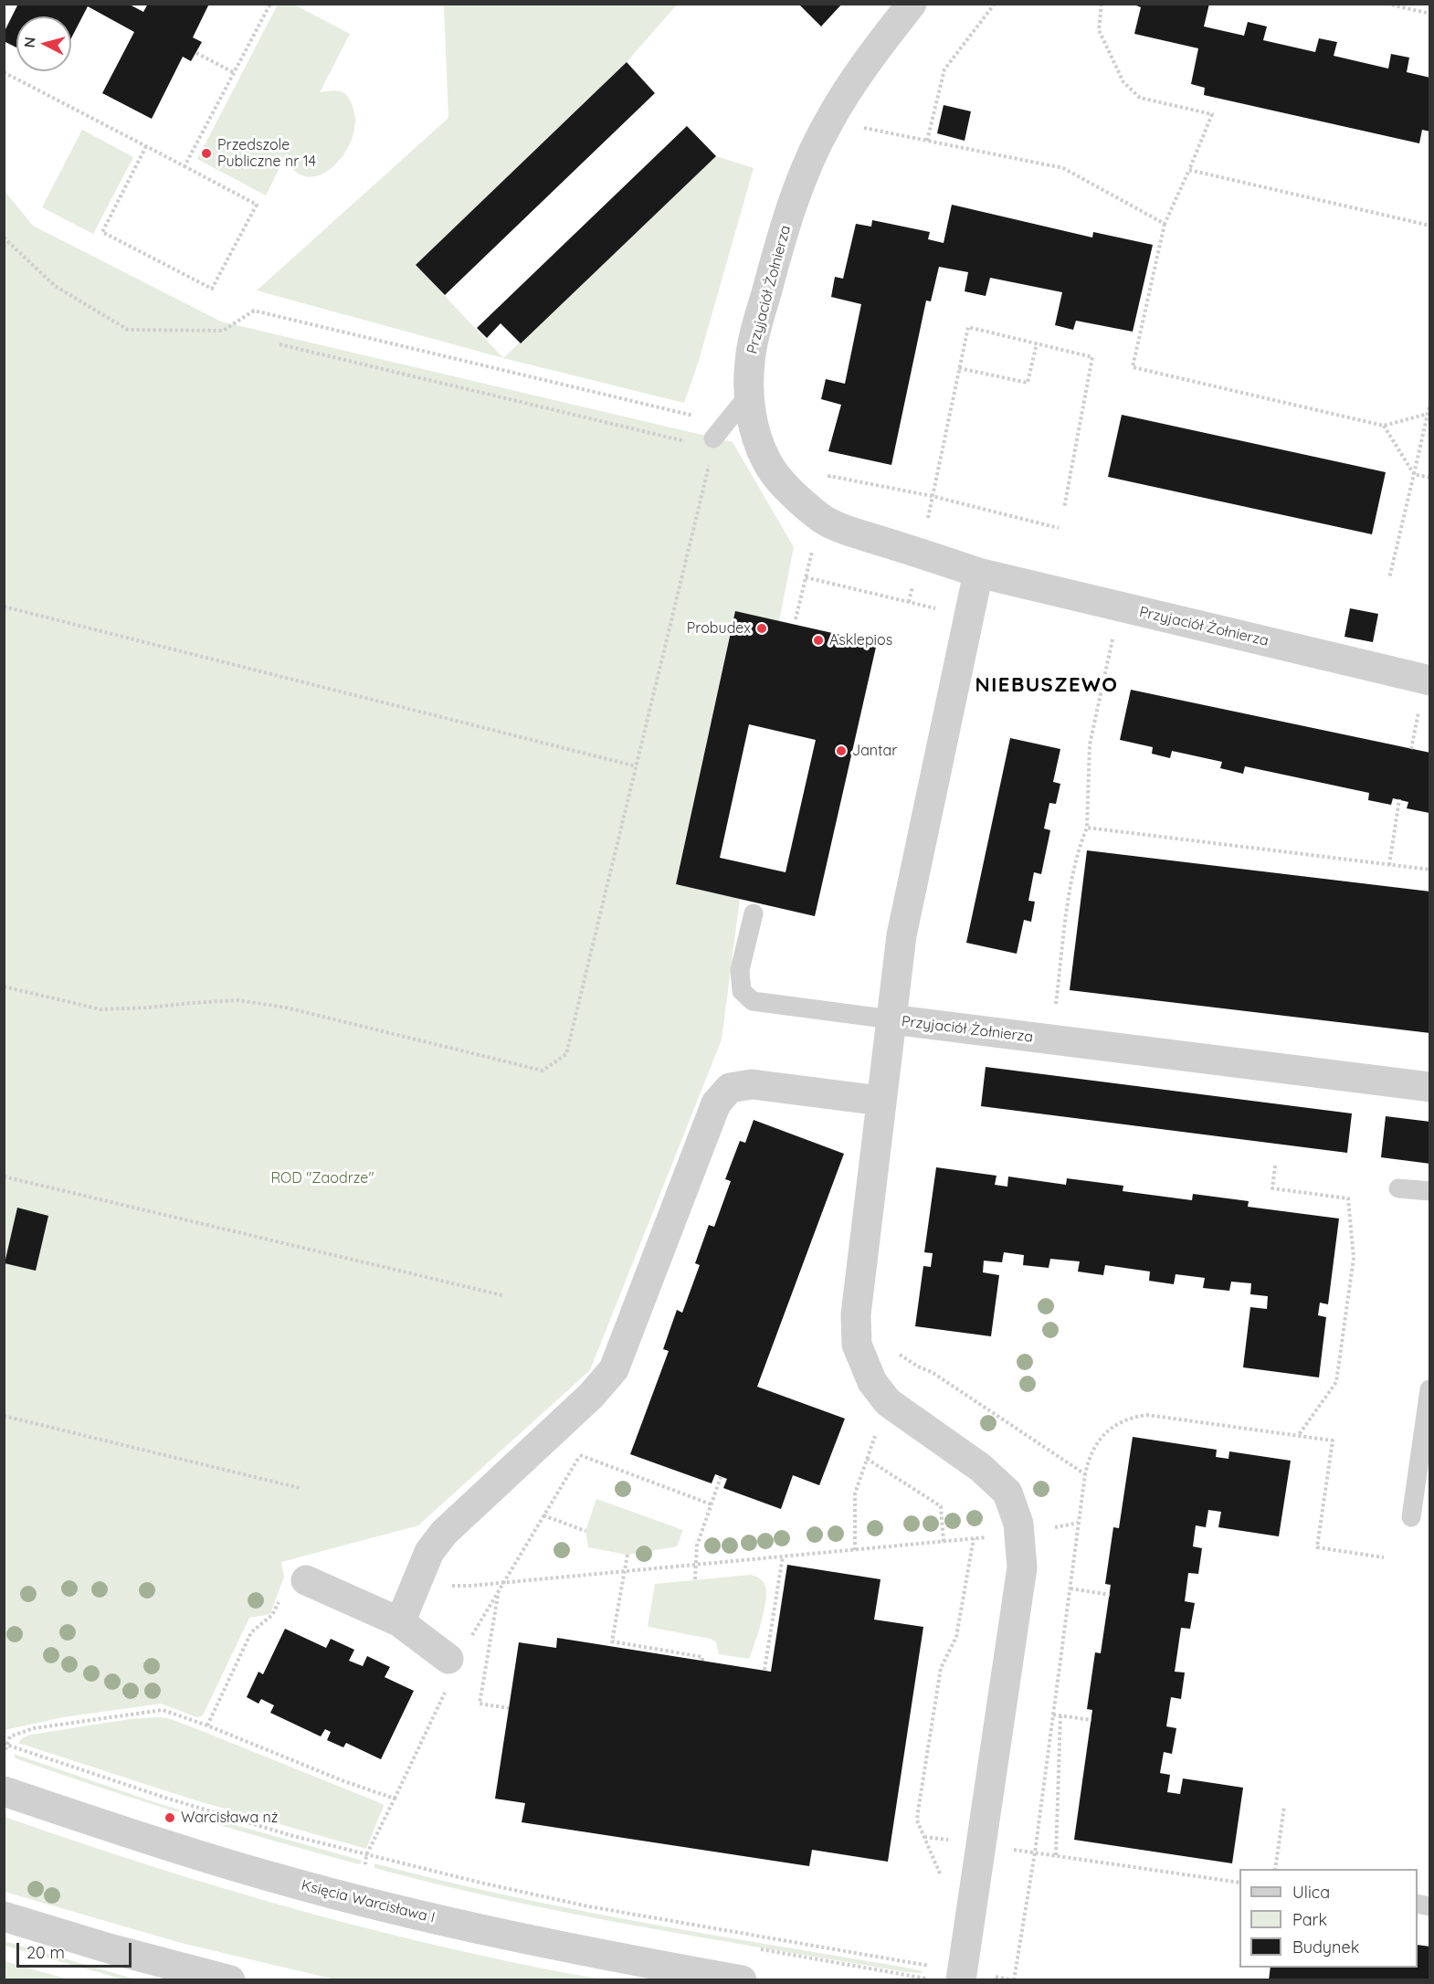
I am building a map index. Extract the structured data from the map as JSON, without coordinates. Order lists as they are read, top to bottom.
{
  "streets": {
    "street": ["Przyjaciół Żołnierza", "Księcia Warcisława I"]
  },
  "districts": ["NIEBUSZEWO"],
  "parks": ["ROD \"Zaodrze\""],
  "places": [
    "Przedszole Publiczne nr 14",
    "Probudex",
    "Asklepios",
    "Jantar",
    "Warcisława nż"
  ],
  "legend": ["Ulica", "Park", "Budynek"],
  "scale_bar": "20 m",
  "north": "left"
}
